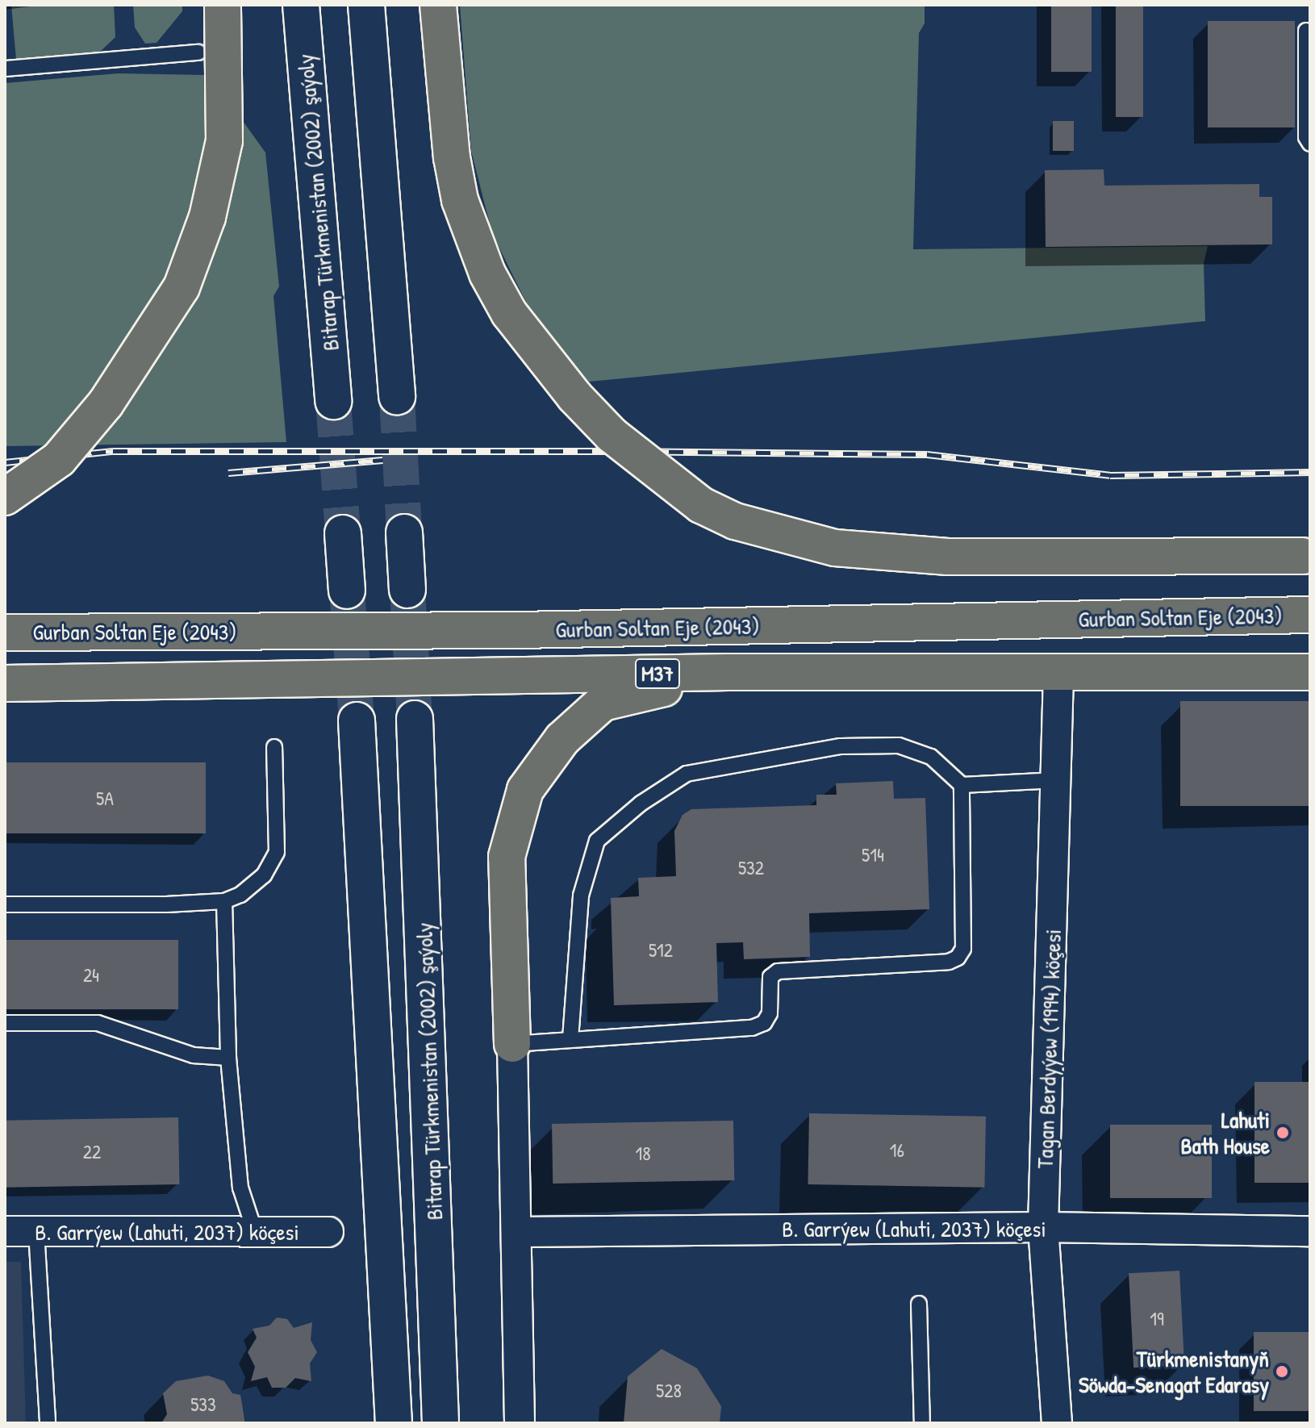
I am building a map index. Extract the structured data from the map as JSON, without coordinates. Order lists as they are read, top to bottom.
{
  "streets": {
    "highway": ["Gurban Soltan Eje (2043)", "M37"],
    "main road": ["Bitarap Türkmenistan (2002) şaýoly"],
    "street": ["Tagan Berdyýew (1994) köçesi", "B. Garrýew (Lahuti, 2037) köçesi"]
  },
  "crossings": [
    ["Gurban Soltan Eje (2043)", "Tagan Berdyýew (1994) köçesi"],
    ["Tagan Berdyýew (1994) köçesi", "B. Garrýew (Lahuti, 2037) köçesi"]
  ],
  "places": ["Lahuti Bath House", "Türkmenistanyň Söwda-Senagat Edarasy"],
  "house_numbers": [
    "5A",
    "514",
    "532",
    "512",
    "24",
    "16",
    "22",
    "18",
    "19",
    "528",
    "533"
  ]
}
